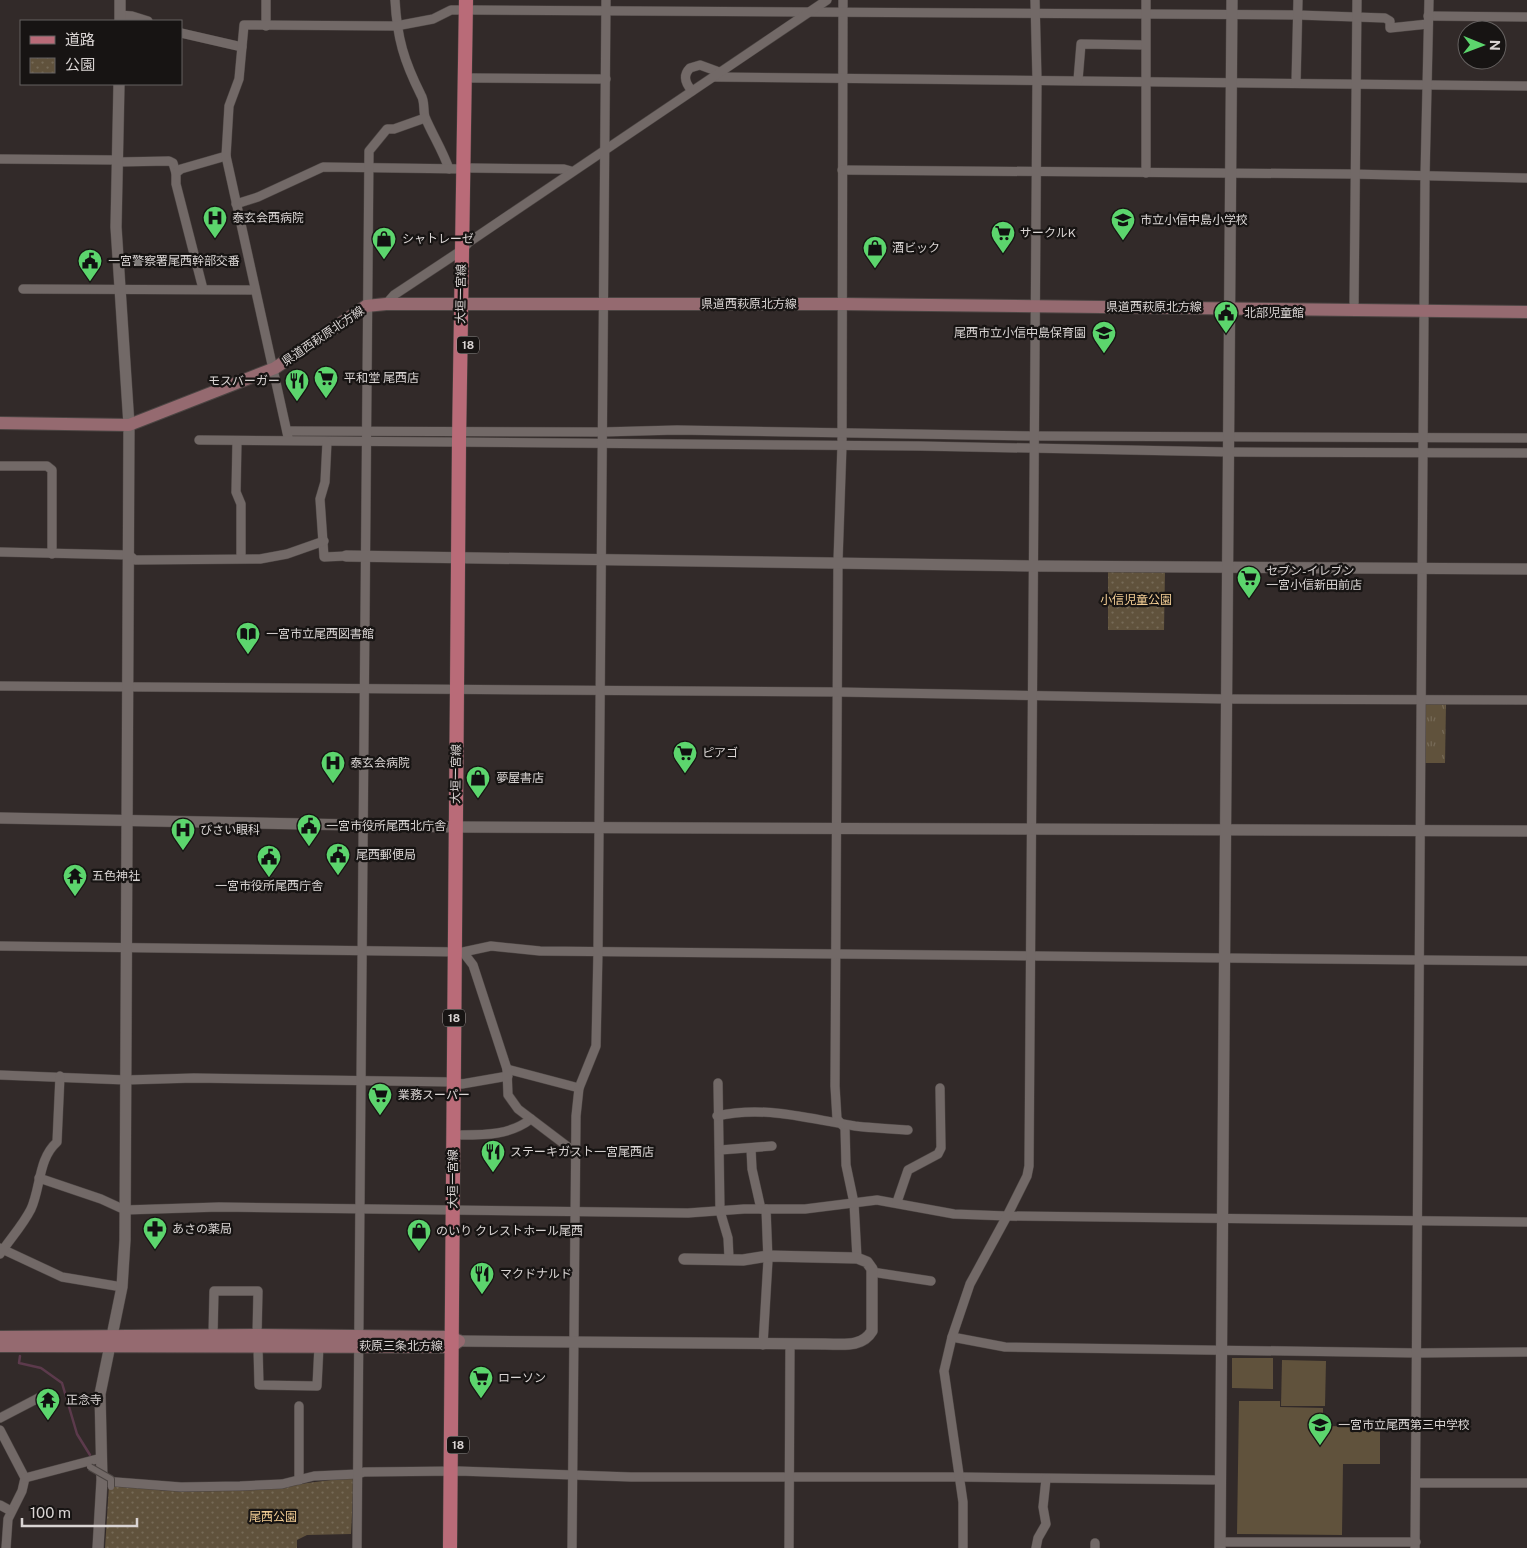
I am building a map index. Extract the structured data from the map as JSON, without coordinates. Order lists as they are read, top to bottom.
{
  "streets": {
    "main road": [
      "大垣一宮線",
      "県道西萩原北方線",
      "18",
      "萩原三条北方線"
    ]
  },
  "crossings": [
    ["大垣一宮線", "県道西萩原北方線"],
    ["大垣一宮線", "萩原三条北方線"]
  ],
  "parks": ["小信児童公園", "尾西公園"],
  "places": {
    "hospital": ["泰玄会西病院", "泰玄会病院", "びさい眼科"],
    "school or university": ["市立小信中島小学校", "尾西市立小信中島保育園", "一宮市立尾西第三中学校"],
    "supermarket": [
      "サークルK",
      "平和堂 尾西店",
      "セブン-イレブン 一宮小信新田前店",
      "ピアゴ",
      "業務スーパー",
      "ローソン"
    ],
    "shop": [
      "シャトレーゼ",
      "酒ビック",
      "夢屋書店",
      "のいり クレストホール尾西"
    ],
    "public building": [
      "一宮警察署尾西幹部交番",
      "北部児童館",
      "一宮市役所尾西北庁舎",
      "尾西郵便局",
      "一宮市役所尾西庁舎"
    ],
    "restaurant": ["モスバーガー", "ステーキガスト一宮尾西店", "マクドナルド"],
    "library": ["一宮市立尾西図書館"],
    "temple": ["五色神社", "正念寺"],
    "pharmacy": ["あさの薬局"]
  },
  "legend": ["道路", "公園"],
  "scale_bar": "100 m",
  "north": "right"
}
